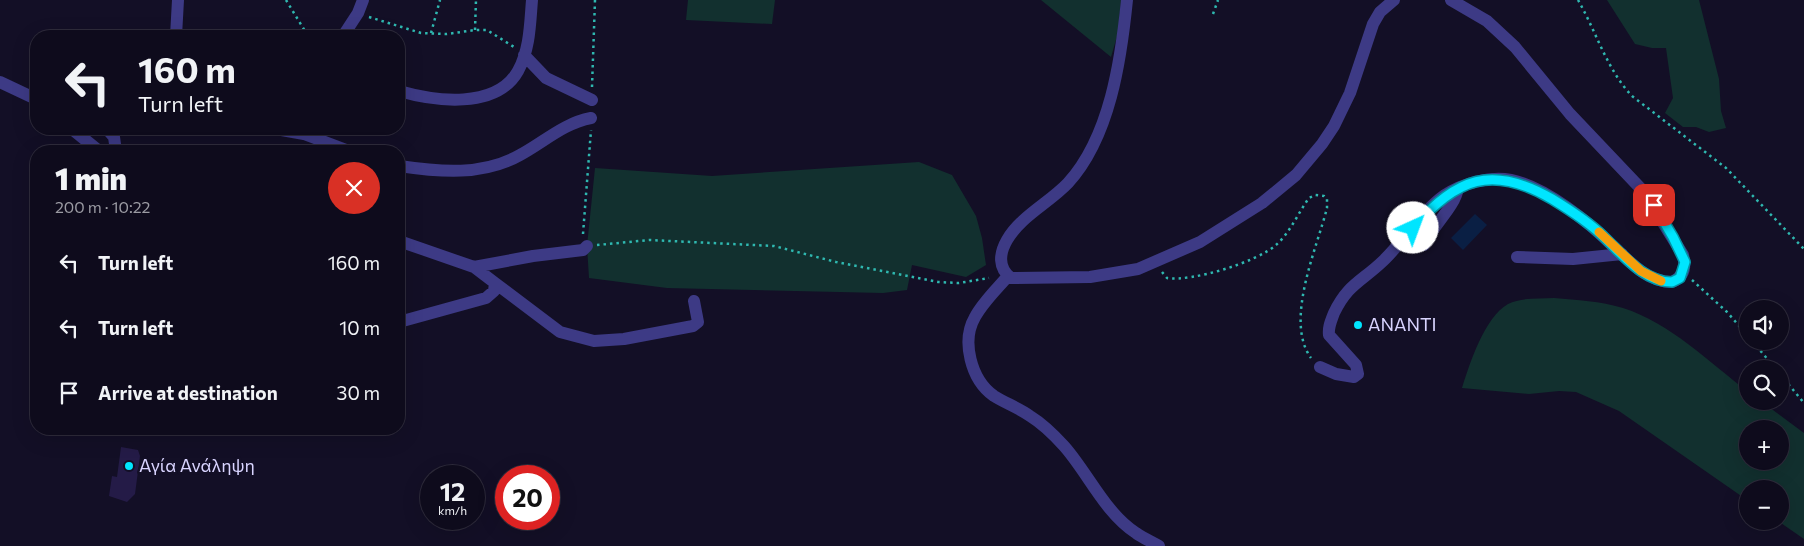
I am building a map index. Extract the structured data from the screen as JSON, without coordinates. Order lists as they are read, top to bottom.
{
  "places": ["ΑΝΑΝΤΙ", "Αγία Ανάληψη"],
  "page": {
    "turn": ["160 m", "Turn left"],
    "heading": ["1 min", "200 m · 10:22"],
    "list": [
      {
        "name": "Turn left",
        "value": "160 m"
      },
      {
        "name": "Turn left",
        "value": "10 m"
      },
      {
        "name": "Arrive at destination",
        "value": "30 m"
      }
    ],
    "map_buttons": ["+", "−"],
    "speed": "12 km/h",
    "limit": "20"
  }
}
